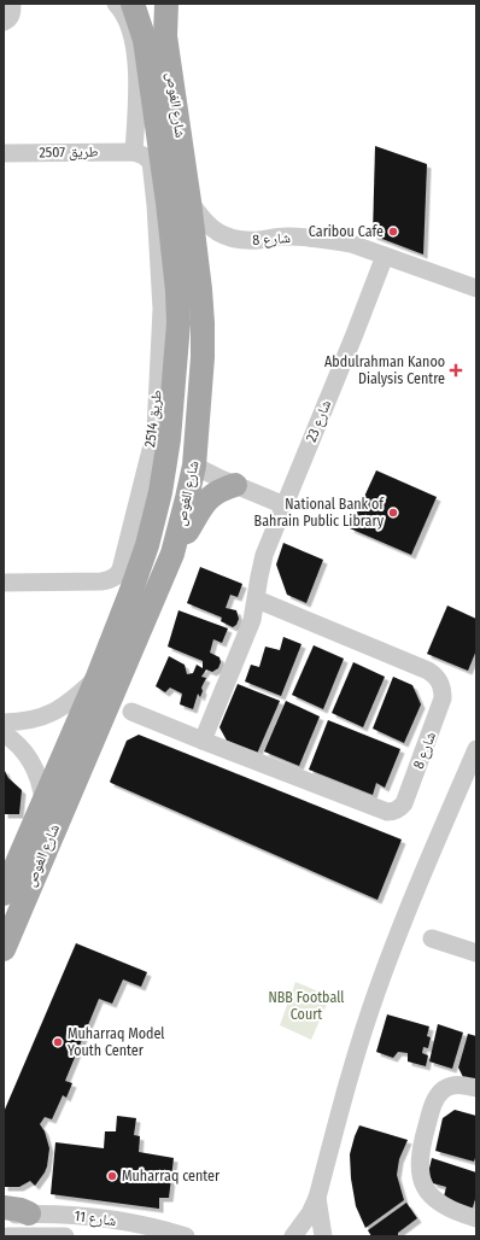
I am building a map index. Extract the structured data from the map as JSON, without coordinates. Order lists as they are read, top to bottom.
{
  "streets": {
    "main road": ["شارع الغوص"],
    "street": [
      "طريق 2507",
      "شارع 8",
      "طريق 2514",
      "شارع 23",
      "شارع 11"
    ]
  },
  "crossings": [
    ["شارع الغوص", "شارع 8"],
    ["طريق 2507", "طريق 2514"],
    ["شارع 8", "شارع 23"]
  ],
  "parks": ["NBB Football Court"],
  "places": {
    "other": [
      "Caribou Cafe",
      "National Bank of Bahrain Public Library",
      "Muharraq Model Youth Center",
      "Muharraq center"
    ],
    "health": ["Abdulrahman Kanoo Dialysis Centre"]
  }
}
